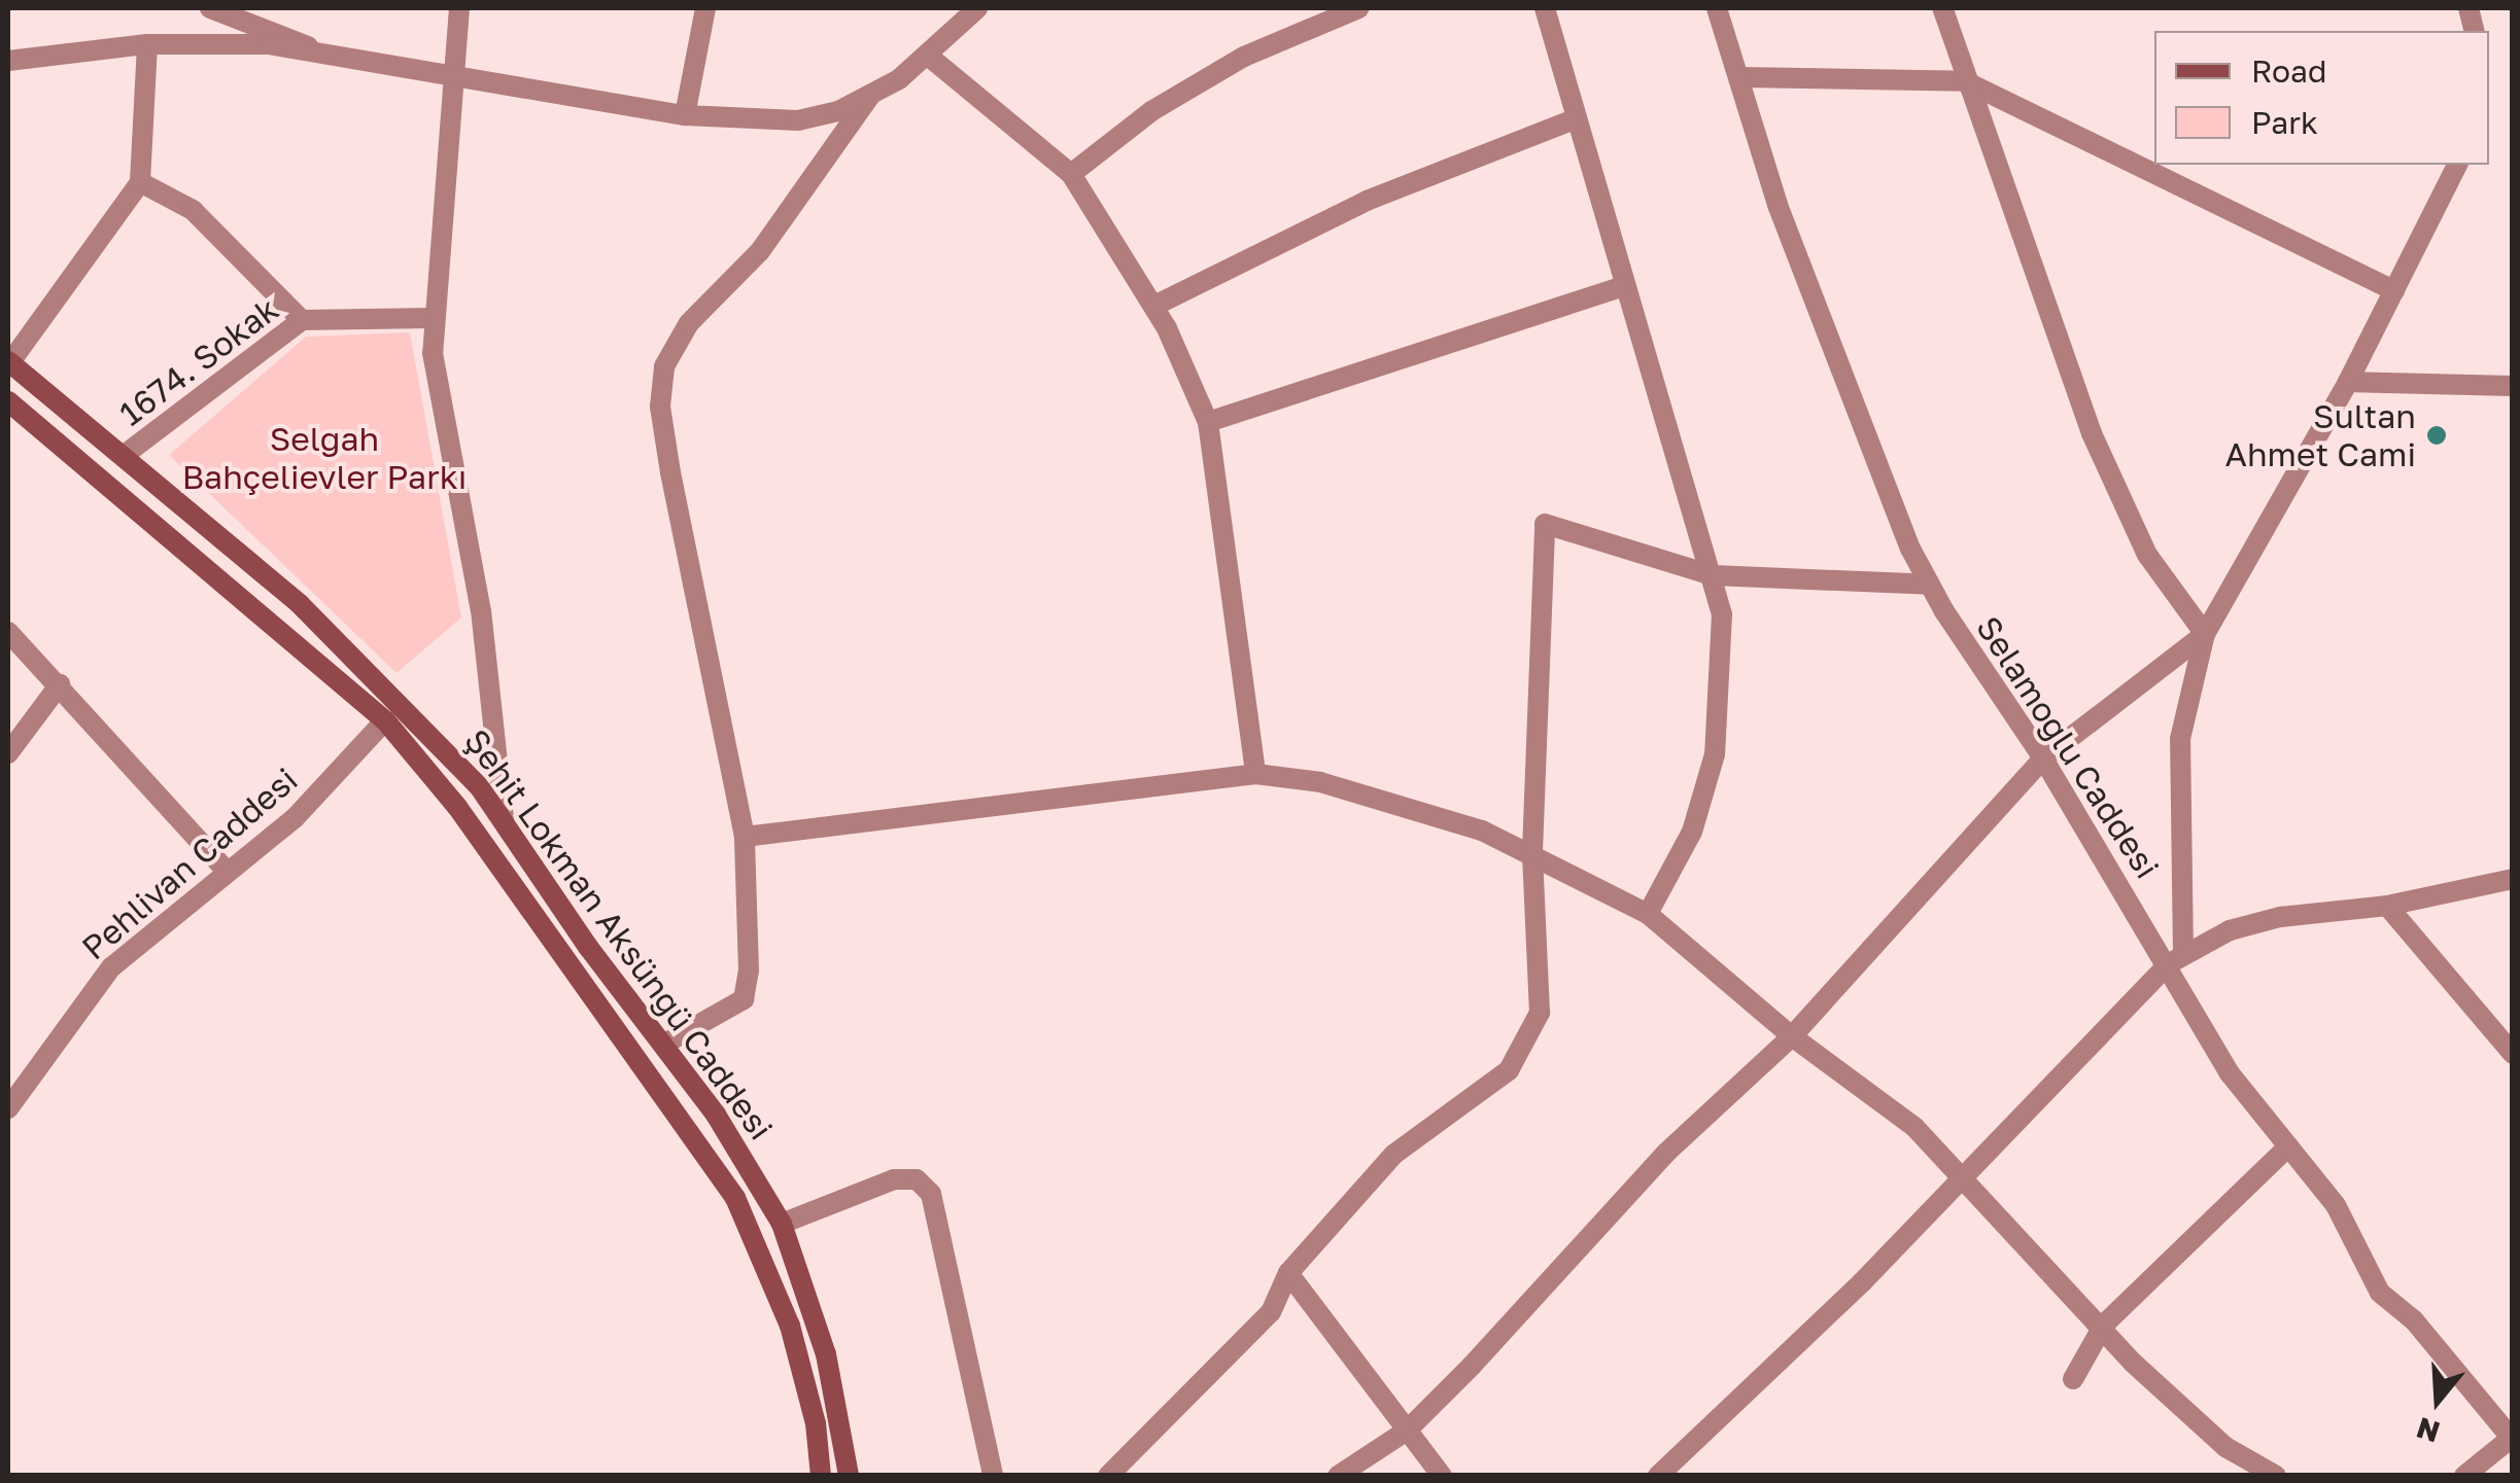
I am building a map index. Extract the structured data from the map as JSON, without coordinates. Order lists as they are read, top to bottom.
{
  "streets": {
    "main road": ["Şehit Lokman Aksüngü Caddesi"],
    "street": ["1674. Sokak", "Selamoğlu Caddesi", "Pehlivan Caddesi"]
  },
  "crossings": [
    ["1674. Sokak", "Şehit Lokman Aksüngü Caddesi"],
    ["Pehlivan Caddesi", "Şehit Lokman Aksüngü Caddesi"]
  ],
  "parks": ["Selgah Bahçelievler Parkı"],
  "places": ["Sultan Ahmet Cami"],
  "legend": ["Road", "Park"],
  "north": "bottom"
}
